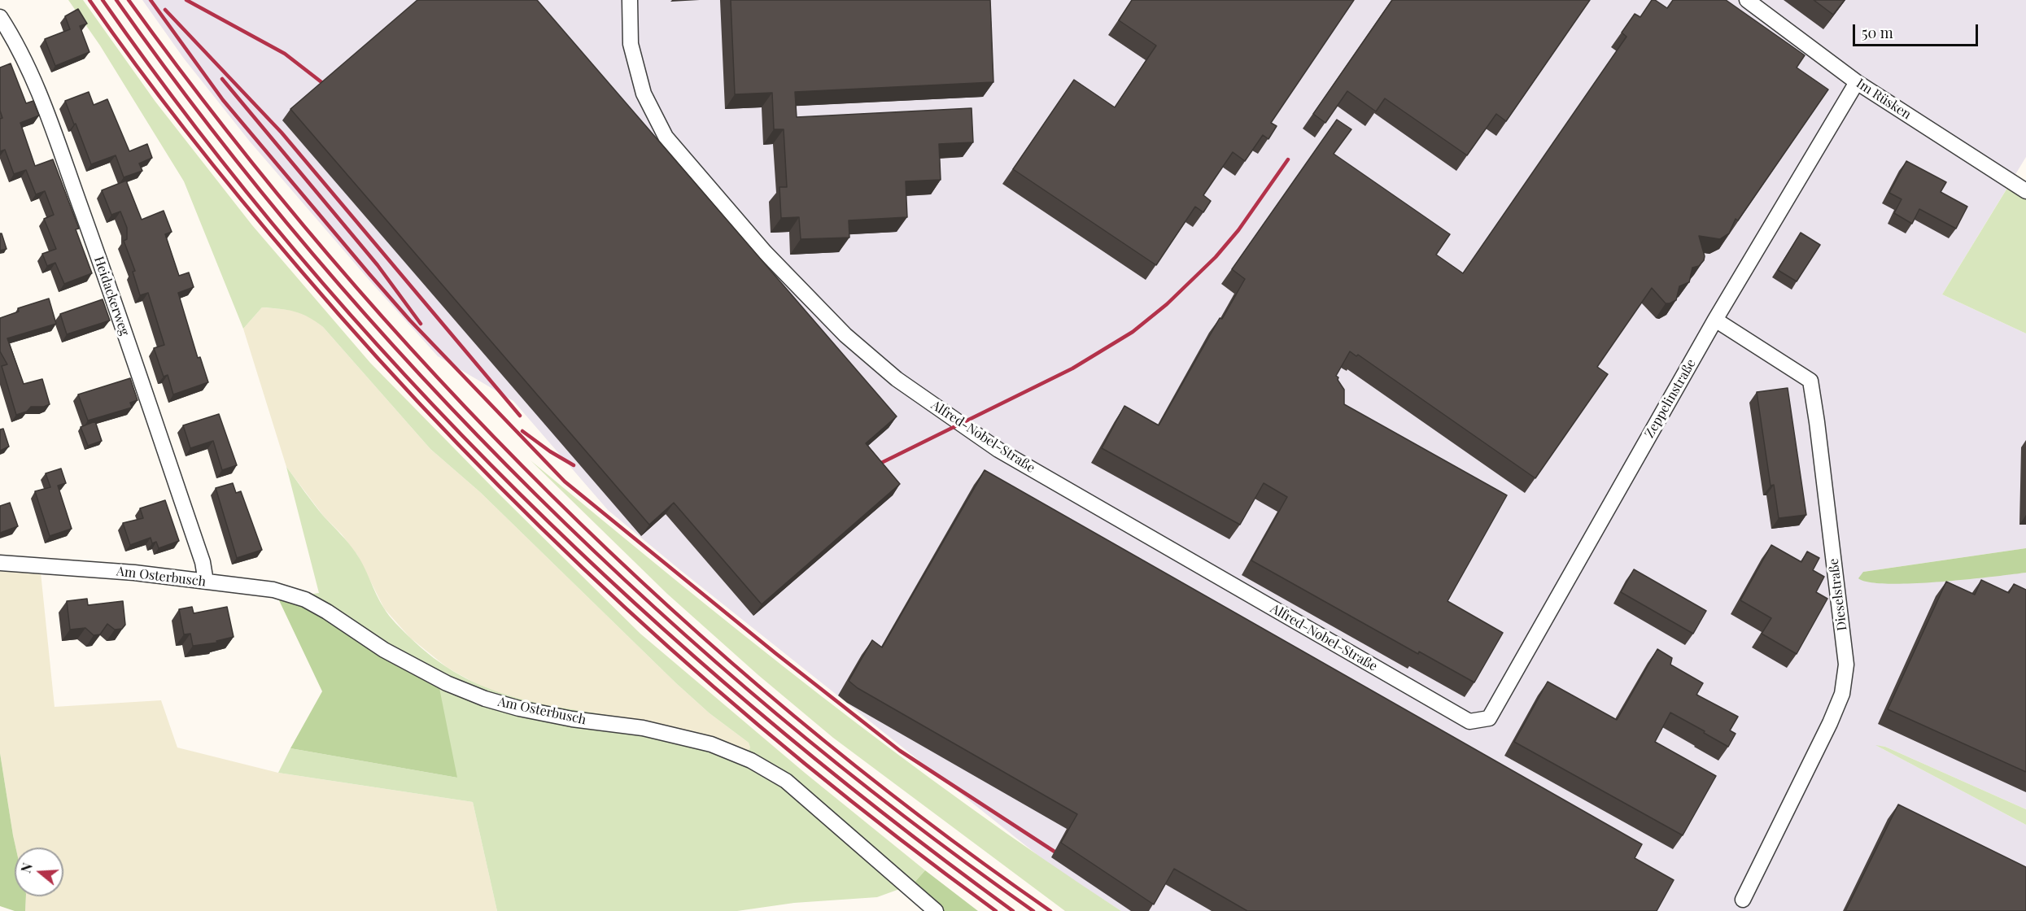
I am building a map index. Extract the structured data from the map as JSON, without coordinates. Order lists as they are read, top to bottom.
{
  "streets": {
    "street": [
      "Im Rüsken",
      "Heidackerweg",
      "Zeppelinstraße",
      "Alfred-Nobel-Straße",
      "Am Osterbusch",
      "Dieselstraße"
    ]
  },
  "crossings": [
    ["Im Rüsken", "Zeppelinstraße"],
    ["Heidackerweg", "Am Osterbusch"],
    ["Zeppelinstraße", "Alfred-Nobel-Straße"],
    ["Zeppelinstraße", "Dieselstraße"]
  ],
  "scale_bar": "50 m",
  "north": "left"
}
